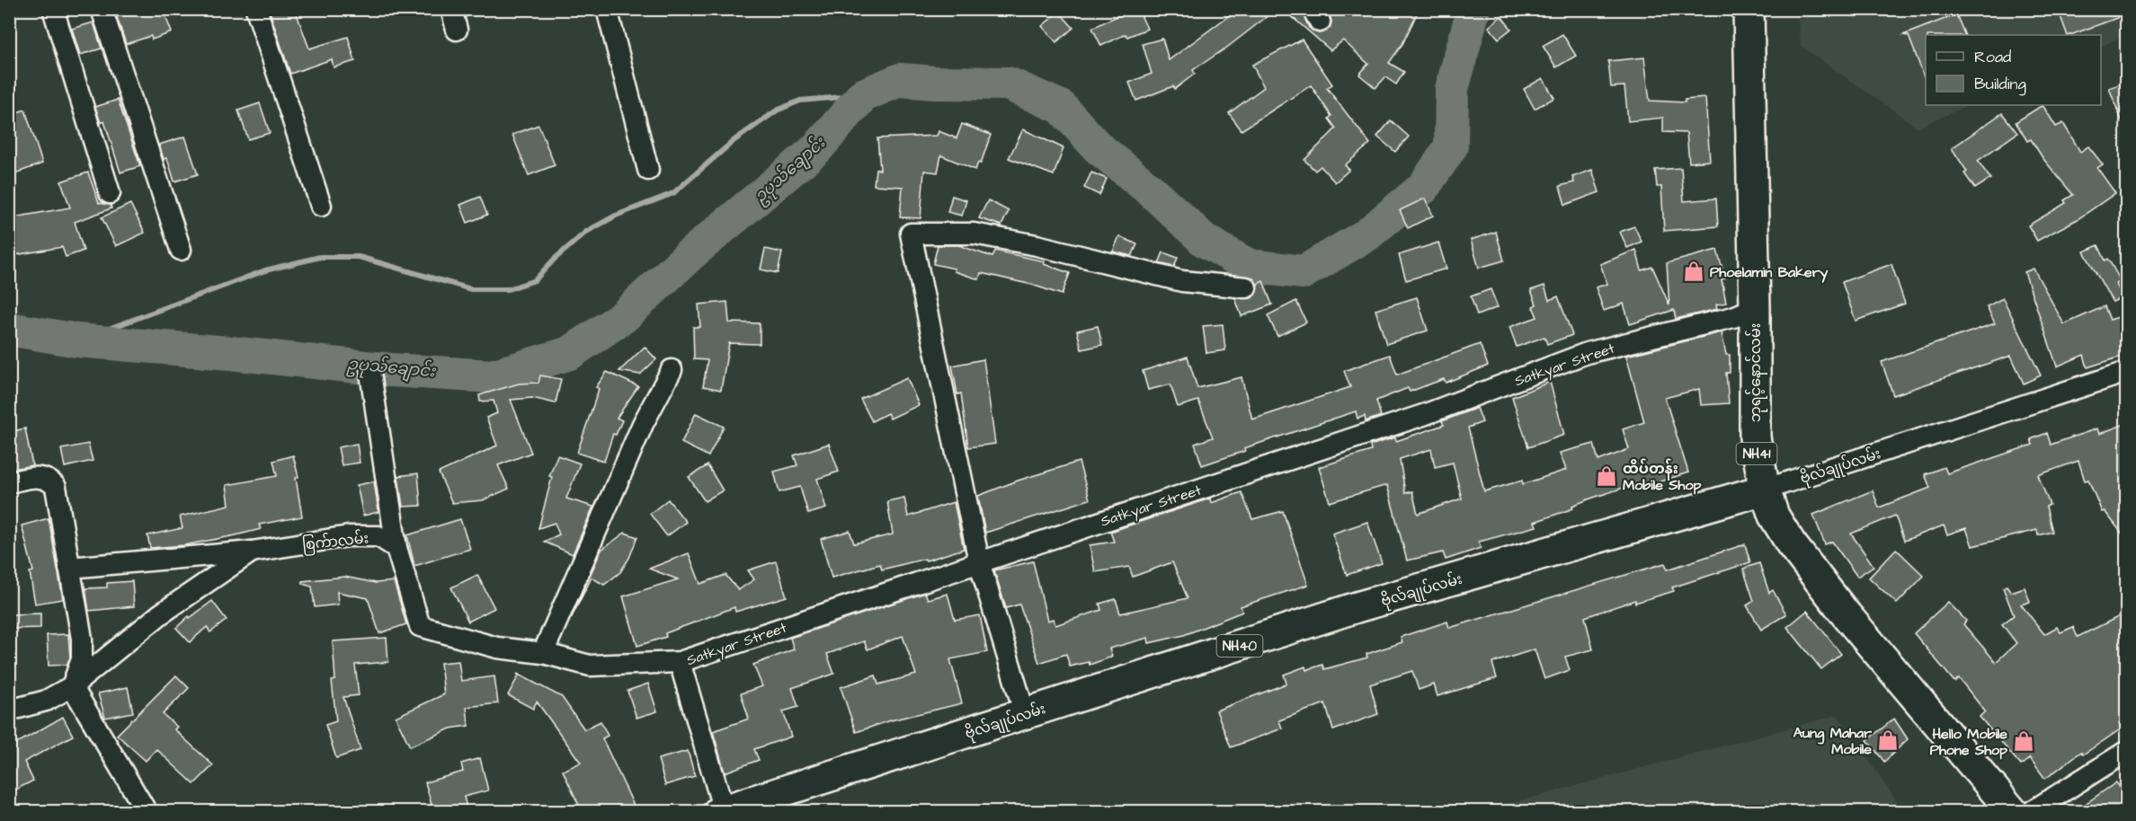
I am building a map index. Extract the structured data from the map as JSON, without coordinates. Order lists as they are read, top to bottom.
{
  "streets": {
    "highway": [
      "ဘုရင့်နောင်လမ်း",
      "NH41",
      "ဗိုလ်ချုပ်လမ်း",
      "NH40"
    ],
    "street": ["Satkyar Street", "စြက်ာလမ်း"]
  },
  "crossings": [
    ["Satkyar Street", "ဘုရင့်နောင်လမ်း"],
    ["ဘုရင့်နောင်လမ်း", "ဗိုလ်ချုပ်လမ်း"]
  ],
  "water": ["ဥပုသ်ချောင်း"],
  "places": {
    "shop": [
      "Phoelamin Bakery",
      "ထိပ်တန်း Mobile Shop",
      "Aung Mahar Mobile",
      "Hello Mobile Phone Shop"
    ]
  },
  "legend": ["Road", "Building"]
}
